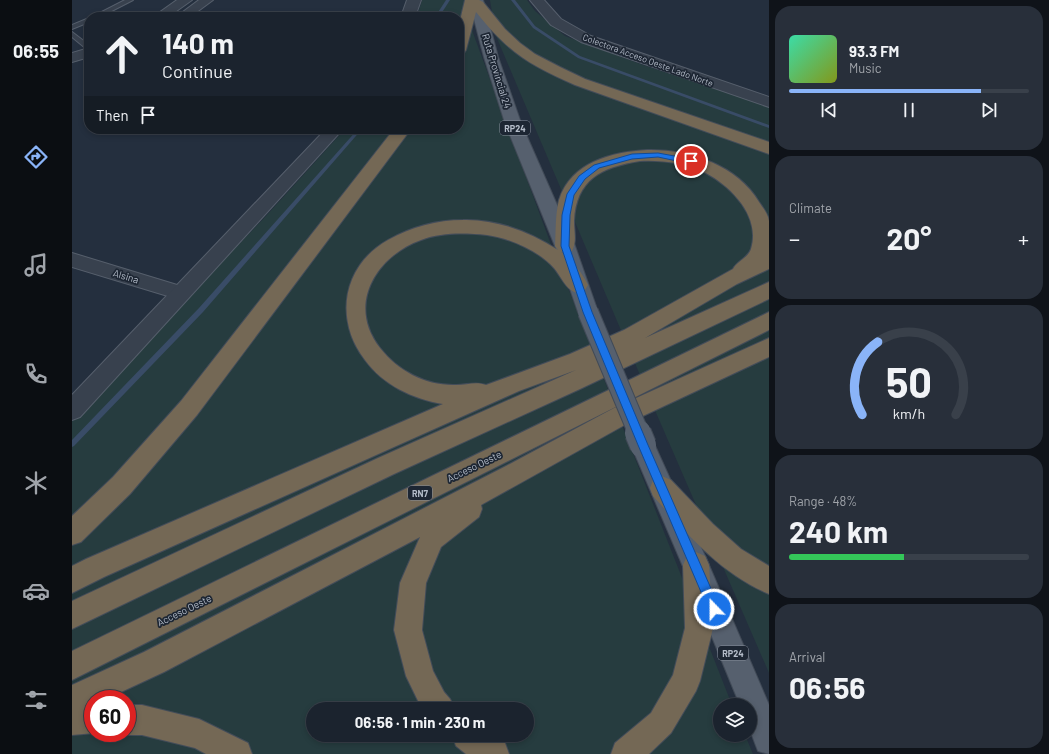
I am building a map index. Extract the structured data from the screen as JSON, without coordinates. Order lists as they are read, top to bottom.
{
  "streets": {
    "highway": ["Acceso Oeste", "RN7"],
    "main road": ["Ruta Provincial 24", "RP24"],
    "street": ["Colectora Acceso Oeste Lado Norte", "Alsina"]
  },
  "page": {
    "tabs": "06:55",
    "turn": ["140 m", "Continue"],
    "song": ["93.3 FM", "Music"],
    "then": "Then",
    "tile": [
      "Climate",
      ["Range · 48%", "240 km"],
      ["Arrival", "06:56"]
    ],
    "heat": ["−", "20°", "+"],
    "limit": "60",
    "trip": "06:56 · 1 min · 230 m",
    "gauge": ["50", "km/h"]
  }
}
